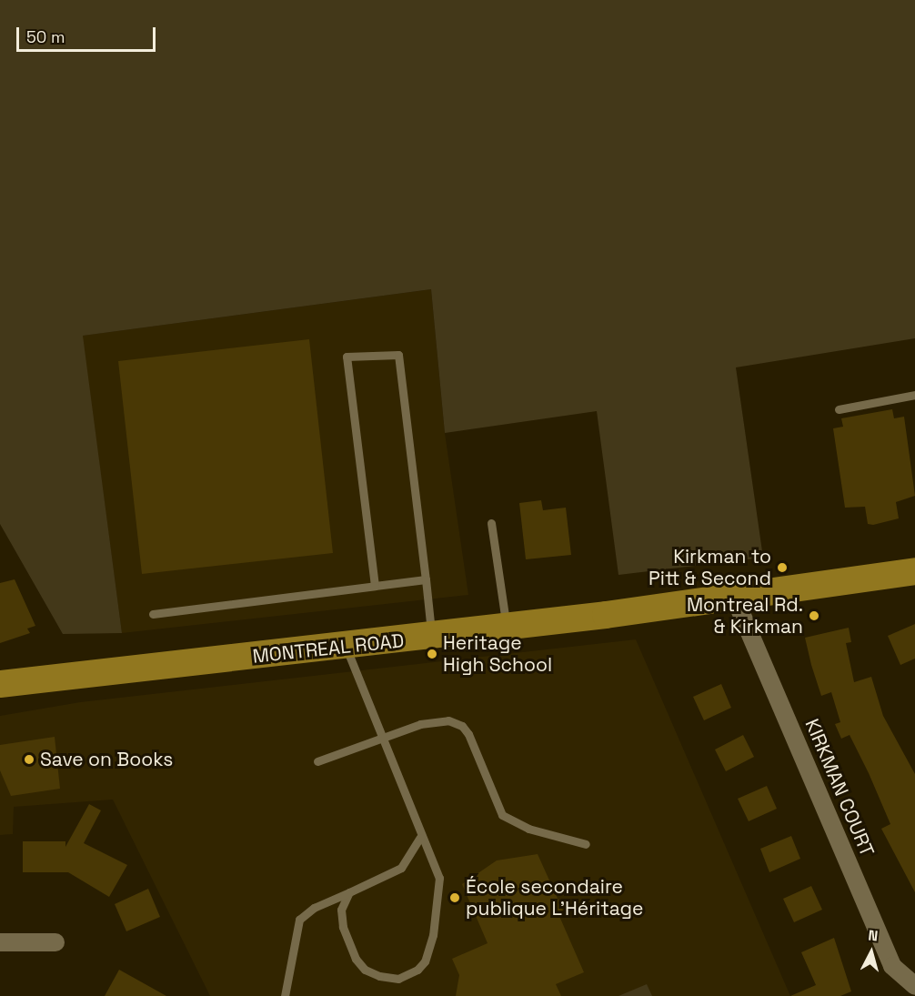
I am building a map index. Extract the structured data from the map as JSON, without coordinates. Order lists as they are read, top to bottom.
{
  "streets": {
    "main road": ["MONTREAL ROAD"],
    "street": ["KIRKMAN COURT"]
  },
  "crossings": [
    ["MONTREAL ROAD", "KIRKMAN COURT"]
  ],
  "places": [
    "Kirkman to Pitt & Second",
    "Montreal Rd. & Kirkman",
    "Heritage High School",
    "Save on Books",
    "École secondaire publique L'Héritage"
  ],
  "scale_bar": "50 m",
  "north": "top"
}
